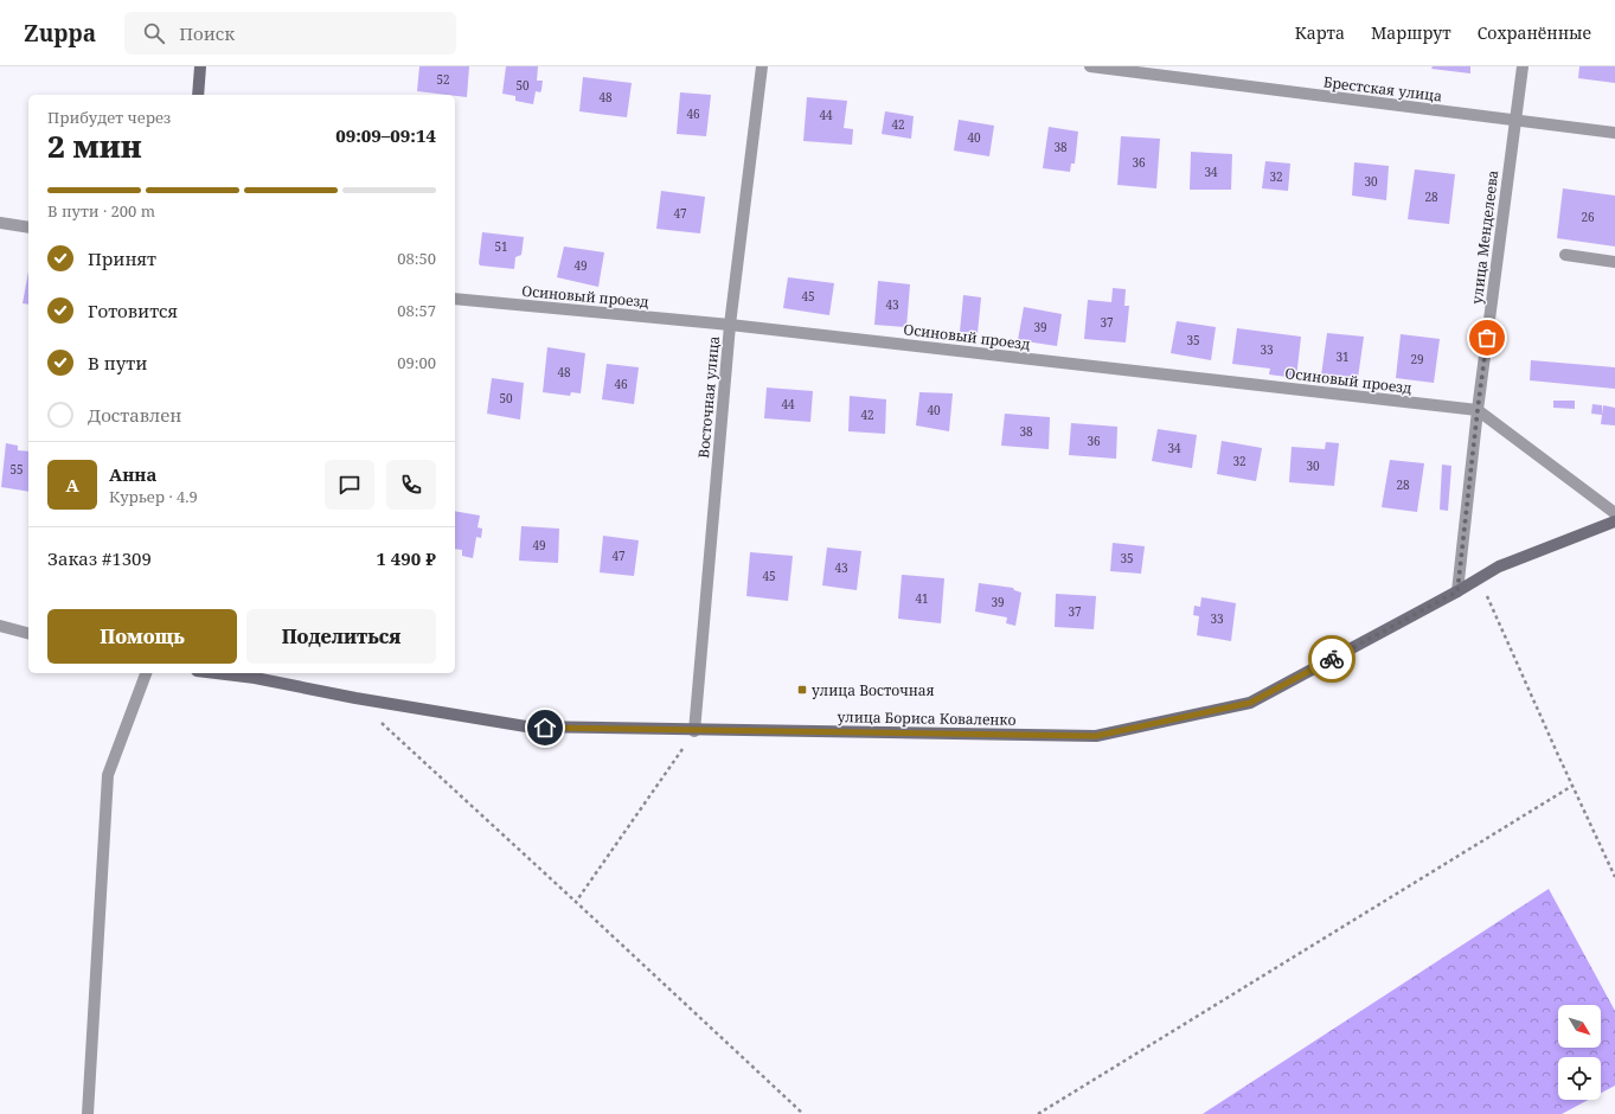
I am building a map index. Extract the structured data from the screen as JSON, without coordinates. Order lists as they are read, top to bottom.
{
  "streets": {
    "street": [
      "Брестская улица",
      "улица Менделеева",
      "Осиновый проезд",
      "Восточная улица",
      "улица Бориса Коваленко"
    ]
  },
  "crossings": [
    ["Брестская улица", "улица Менделеева"],
    ["улица Менделеева", "Осиновый проезд"],
    ["улица Менделеева", "улица Бориса Коваленко"],
    ["Осиновый проезд", "Восточная улица"],
    ["Восточная улица", "улица Бориса Коваленко"]
  ],
  "places": {
    "transit": ["улица Восточная"]
  },
  "house_numbers": [
    "52",
    "50",
    "48",
    "46",
    "44",
    "42",
    "40",
    "38",
    "36",
    "34",
    "32",
    "30",
    "28",
    "47",
    "26",
    "51",
    "49",
    "45",
    "43",
    "37",
    "39",
    "35",
    "33",
    "31",
    "29",
    "48",
    "46",
    "50",
    "44",
    "40",
    "42",
    "38",
    "36",
    "34",
    "32",
    "30",
    "55",
    "28",
    "49",
    "47",
    "35",
    "43",
    "45",
    "41",
    "39",
    "37",
    "33"
  ],
  "north": "bottom right",
  "page": {
    "header": "Zuppa",
    "search": "Поиск",
    "nav": ["Карта", "Маршрут", "Сохранённые"],
    "heading": ["2 мин", "Прибудет через", "09:09–09:14"],
    "panel": [
      "Анна",
      "Курьер · 4.9",
      "Заказ #1309",
      "1 490 ₽"
    ],
    "bar": "В пути · 200 m",
    "list": [
      ["Принят", "08:50"],
      ["Готовится", "08:57"],
      ["В пути", "09:00"],
      "Доставлен"
    ],
    "round": "А",
    "buttons": ["Помощь", "Поделиться"]
  }
}
